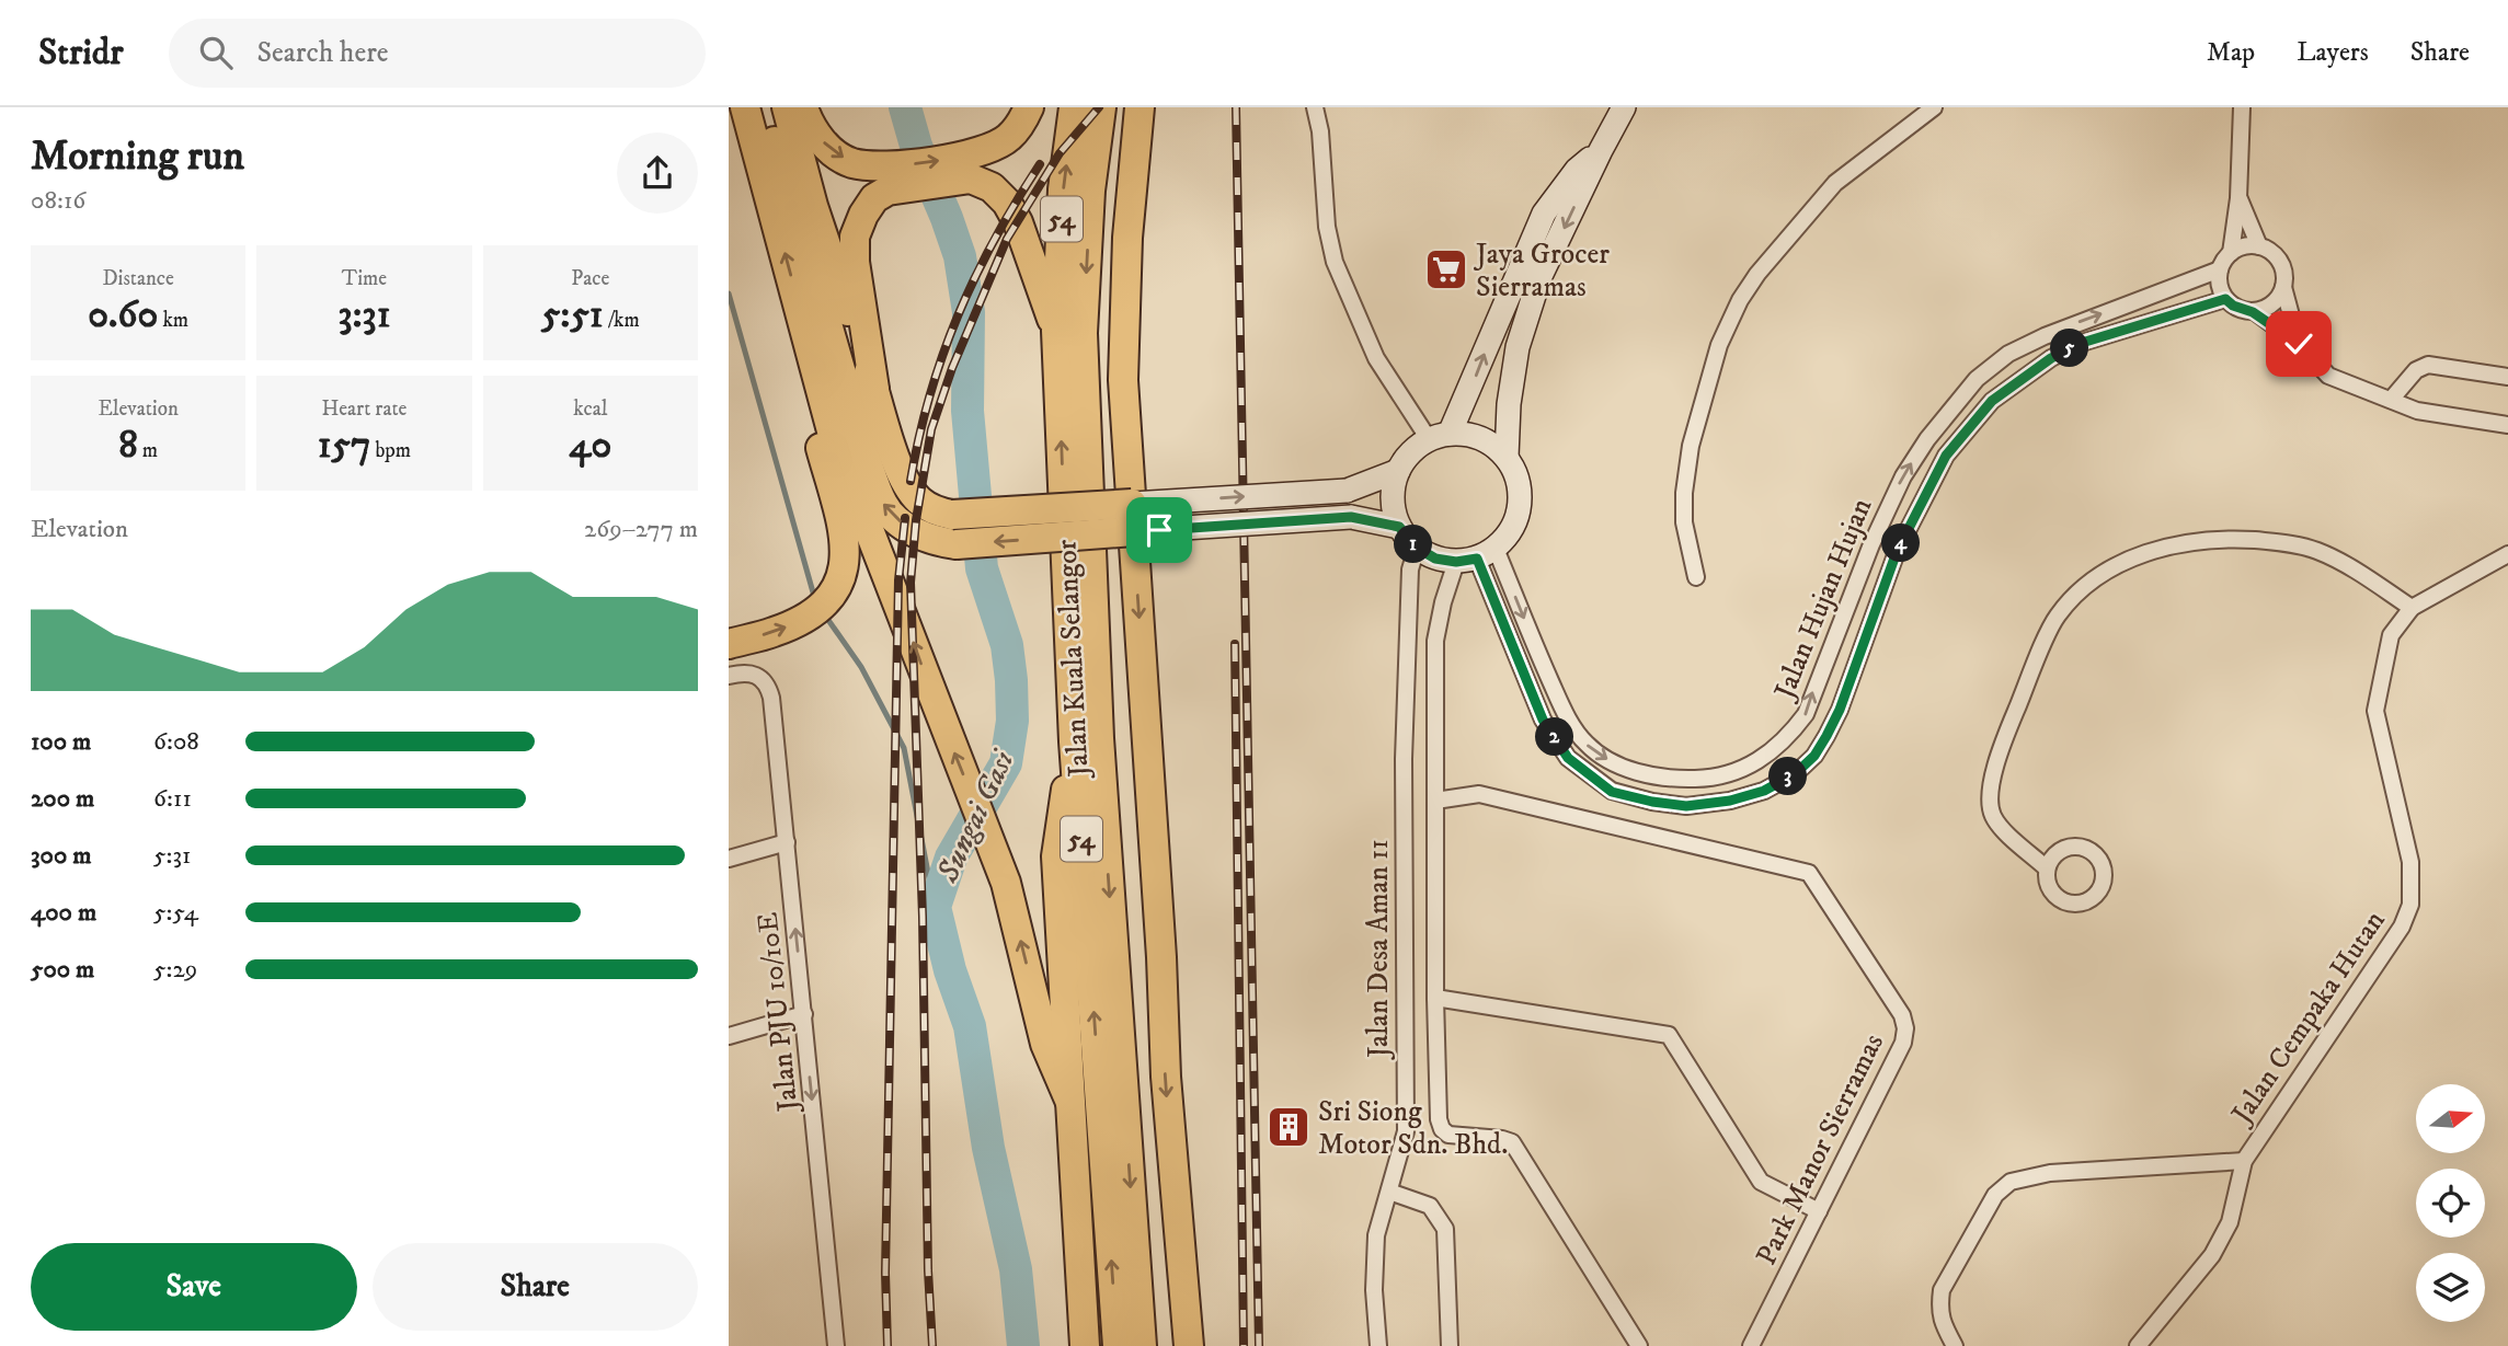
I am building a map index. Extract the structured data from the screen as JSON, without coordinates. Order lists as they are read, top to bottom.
{
  "streets": {
    "highway": ["54", "Jalan Kuala Selangor"],
    "street": [
      "Jalan Hujan Hujan",
      "Jalan Desa Aman 11",
      "Jalan PJU 10/10E",
      "Jalan Cempaka Hutan",
      "Park Manor Sierramas"
    ]
  },
  "crossings": [
    ["Jalan Hujan Hujan", "Jalan Desa Aman 11"]
  ],
  "water": ["Sungai Gasi"],
  "places": {
    "supermarket": ["Jaya Grocer Sierramas"],
    "building": ["Sri Siong Motor Sdn. Bhd."]
  },
  "north": "right",
  "page": {
    "header": "Stridr",
    "search": "Search here",
    "nav": ["Map", "Layers", "Share"],
    "heading": ["Morning run", "08:16"],
    "stats": [
      ["Distance", "0.60 km"],
      ["Time", "3:31"],
      ["Pace", "5:51 /km"],
      ["Elevation", "8 m"],
      ["Heart rate", "157 bpm"],
      ["kcal", "40"]
    ],
    "pins": [
      "5",
      "4",
      "1",
      "2",
      "3"
    ],
    "chart": ["Elevation", "269–277 m"],
    "list": [
      {
        "name": "100 m",
        "note": "6:08"
      },
      {
        "name": "200 m",
        "note": "6:11"
      },
      {
        "name": "300 m",
        "note": "5:31"
      },
      {
        "name": "400 m",
        "note": "5:54"
      },
      {
        "name": "500 m",
        "note": "5:29"
      }
    ],
    "buttons": ["Save", "Share"]
  }
}
